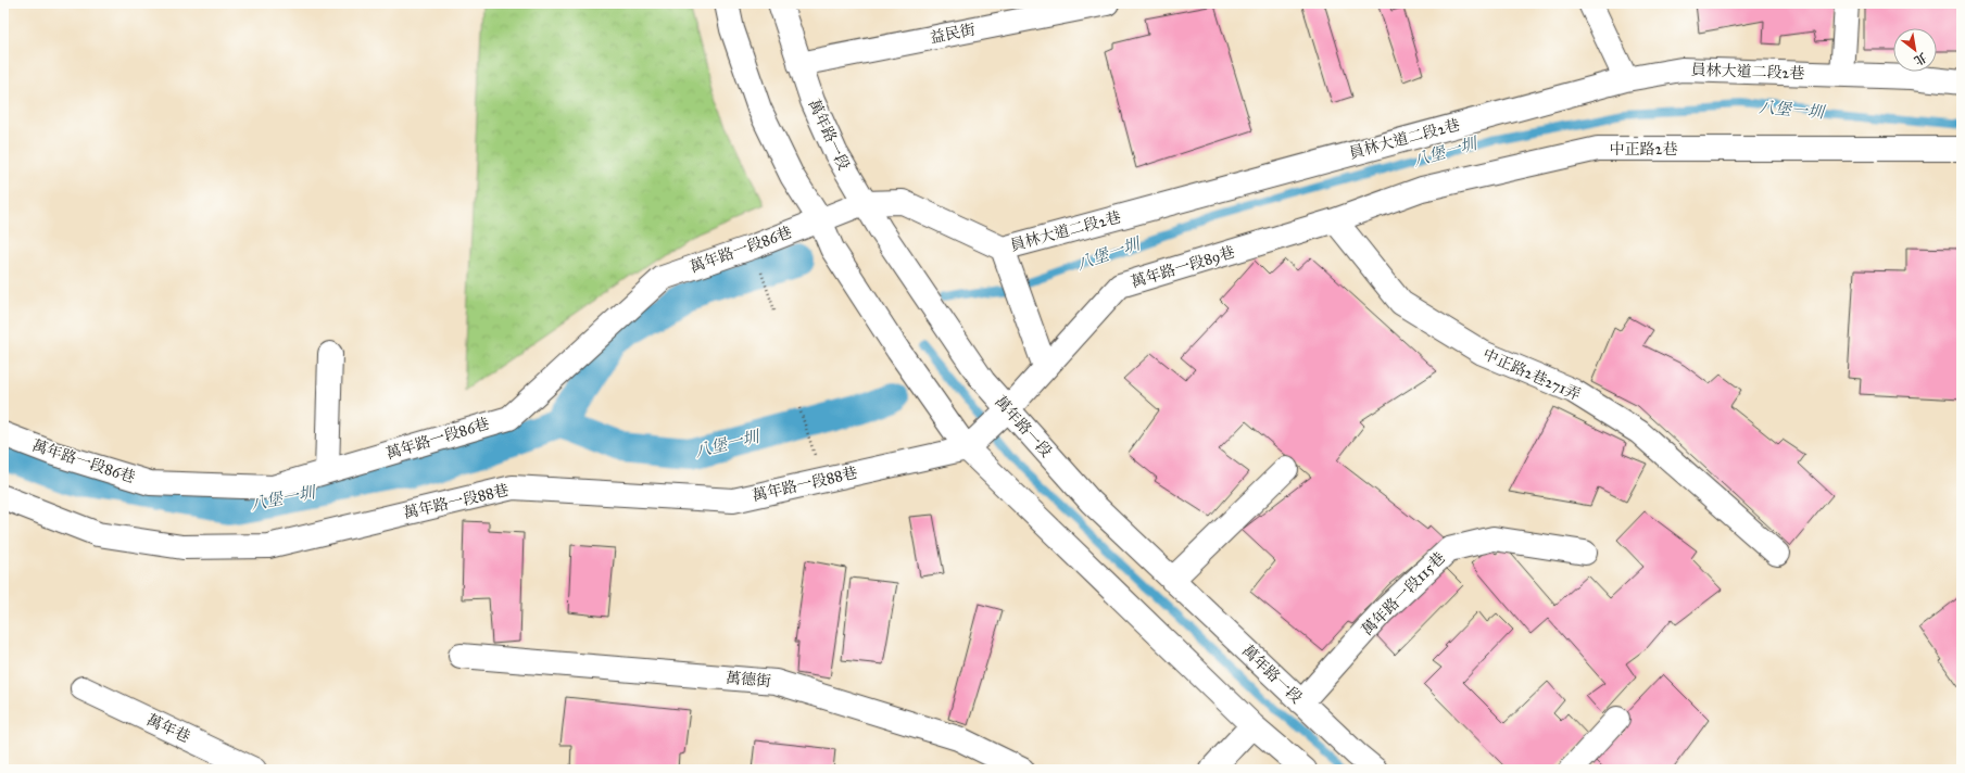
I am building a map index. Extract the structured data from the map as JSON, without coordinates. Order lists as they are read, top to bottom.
{
  "streets": {
    "street": [
      "益民街",
      "員林大道二段2巷",
      "萬年路一段",
      "中正路2巷",
      "萬年路一段86巷",
      "萬年路一段89巷",
      "中正路2巷271弄",
      "萬年路一段88巷",
      "萬年路一段115巷",
      "萬德街",
      "萬年巷"
    ]
  },
  "crossings": [
    ["益民街", "萬年路一段"],
    ["員林大道二段2巷", "萬年路一段"],
    ["員林大道二段2巷", "萬年路一段86巷"],
    ["萬年路一段", "萬年路一段86巷"],
    ["萬年路一段", "萬年路一段89巷"],
    ["萬年路一段", "萬年路一段115巷"],
    ["中正路2巷", "萬年路一段89巷"],
    ["中正路2巷", "中正路2巷271弄"],
    ["萬年路一段89巷", "中正路2巷271弄"],
    ["萬年路一段89巷", "萬年路一段88巷"]
  ],
  "water": ["八堡一圳"],
  "north": "bottom right"
}
